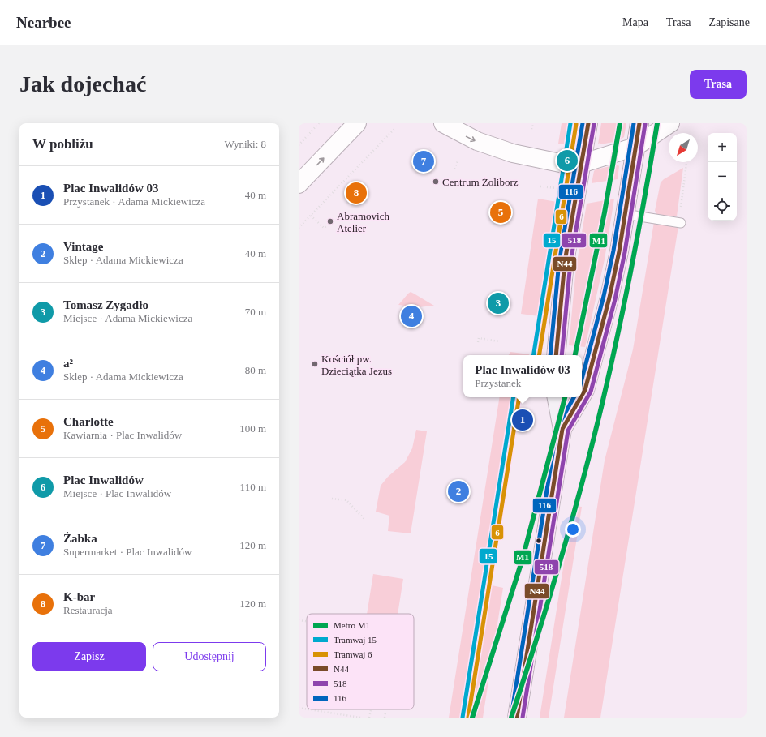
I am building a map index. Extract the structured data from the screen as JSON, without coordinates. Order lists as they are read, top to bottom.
{
  "places": ["Centrum Żoliborz", "Abramovich Atelier", "Kościół pw. Dzieciątka Jezus"],
  "lines": [
    "metro line M1",
    "tram line 15",
    "transit line N44",
    "transit line 116",
    "tram line 6",
    "transit line 518"
  ],
  "legend": [
    "Metro M1",
    "Tramwaj 15",
    "Tramwaj 6",
    "N44",
    "518",
    "116"
  ],
  "north": "bottom left",
  "page": {
    "header": "Nearbee",
    "nav": ["Mapa", "Trasa", "Zapisane"],
    "buttons": [
      "Trasa",
      ["Zapisz", "Udostępnij"]
    ],
    "title": "Jak dojechać",
    "heading": ["W pobliżu", "Wyniki: 8"],
    "map_buttons": ["+", "−"],
    "pins": [
      "6",
      "7",
      "8",
      "5",
      "3",
      "4",
      "1",
      "2"
    ],
    "list": [
      {
        "mark": "1",
        "name": "Plac Inwalidów 03",
        "note": "Przystanek · Adama Mickiewicza",
        "value": "40 m"
      },
      {
        "mark": "2",
        "name": "Vintage",
        "note": "Sklep · Adama Mickiewicza",
        "value": "40 m"
      },
      {
        "mark": "3",
        "name": "Tomasz Zygadło",
        "note": "Miejsce · Adama Mickiewicza",
        "value": "70 m"
      },
      {
        "mark": "4",
        "name": "a²",
        "note": "Sklep · Adama Mickiewicza",
        "value": "80 m"
      },
      {
        "mark": "5",
        "name": "Charlotte",
        "note": "Kawiarnia · Plac Inwalidów",
        "value": "100 m"
      },
      {
        "mark": "6",
        "name": "Plac Inwalidów",
        "note": "Miejsce · Plac Inwalidów",
        "value": "110 m"
      },
      {
        "mark": "7",
        "name": "Żabka",
        "note": "Supermarket · Plac Inwalidów",
        "value": "120 m"
      },
      {
        "mark": "8",
        "name": "K-bar",
        "note": "Restauracja",
        "value": "120 m"
      }
    ],
    "popup": ["Plac Inwalidów 03", "Przystanek"]
  }
}
